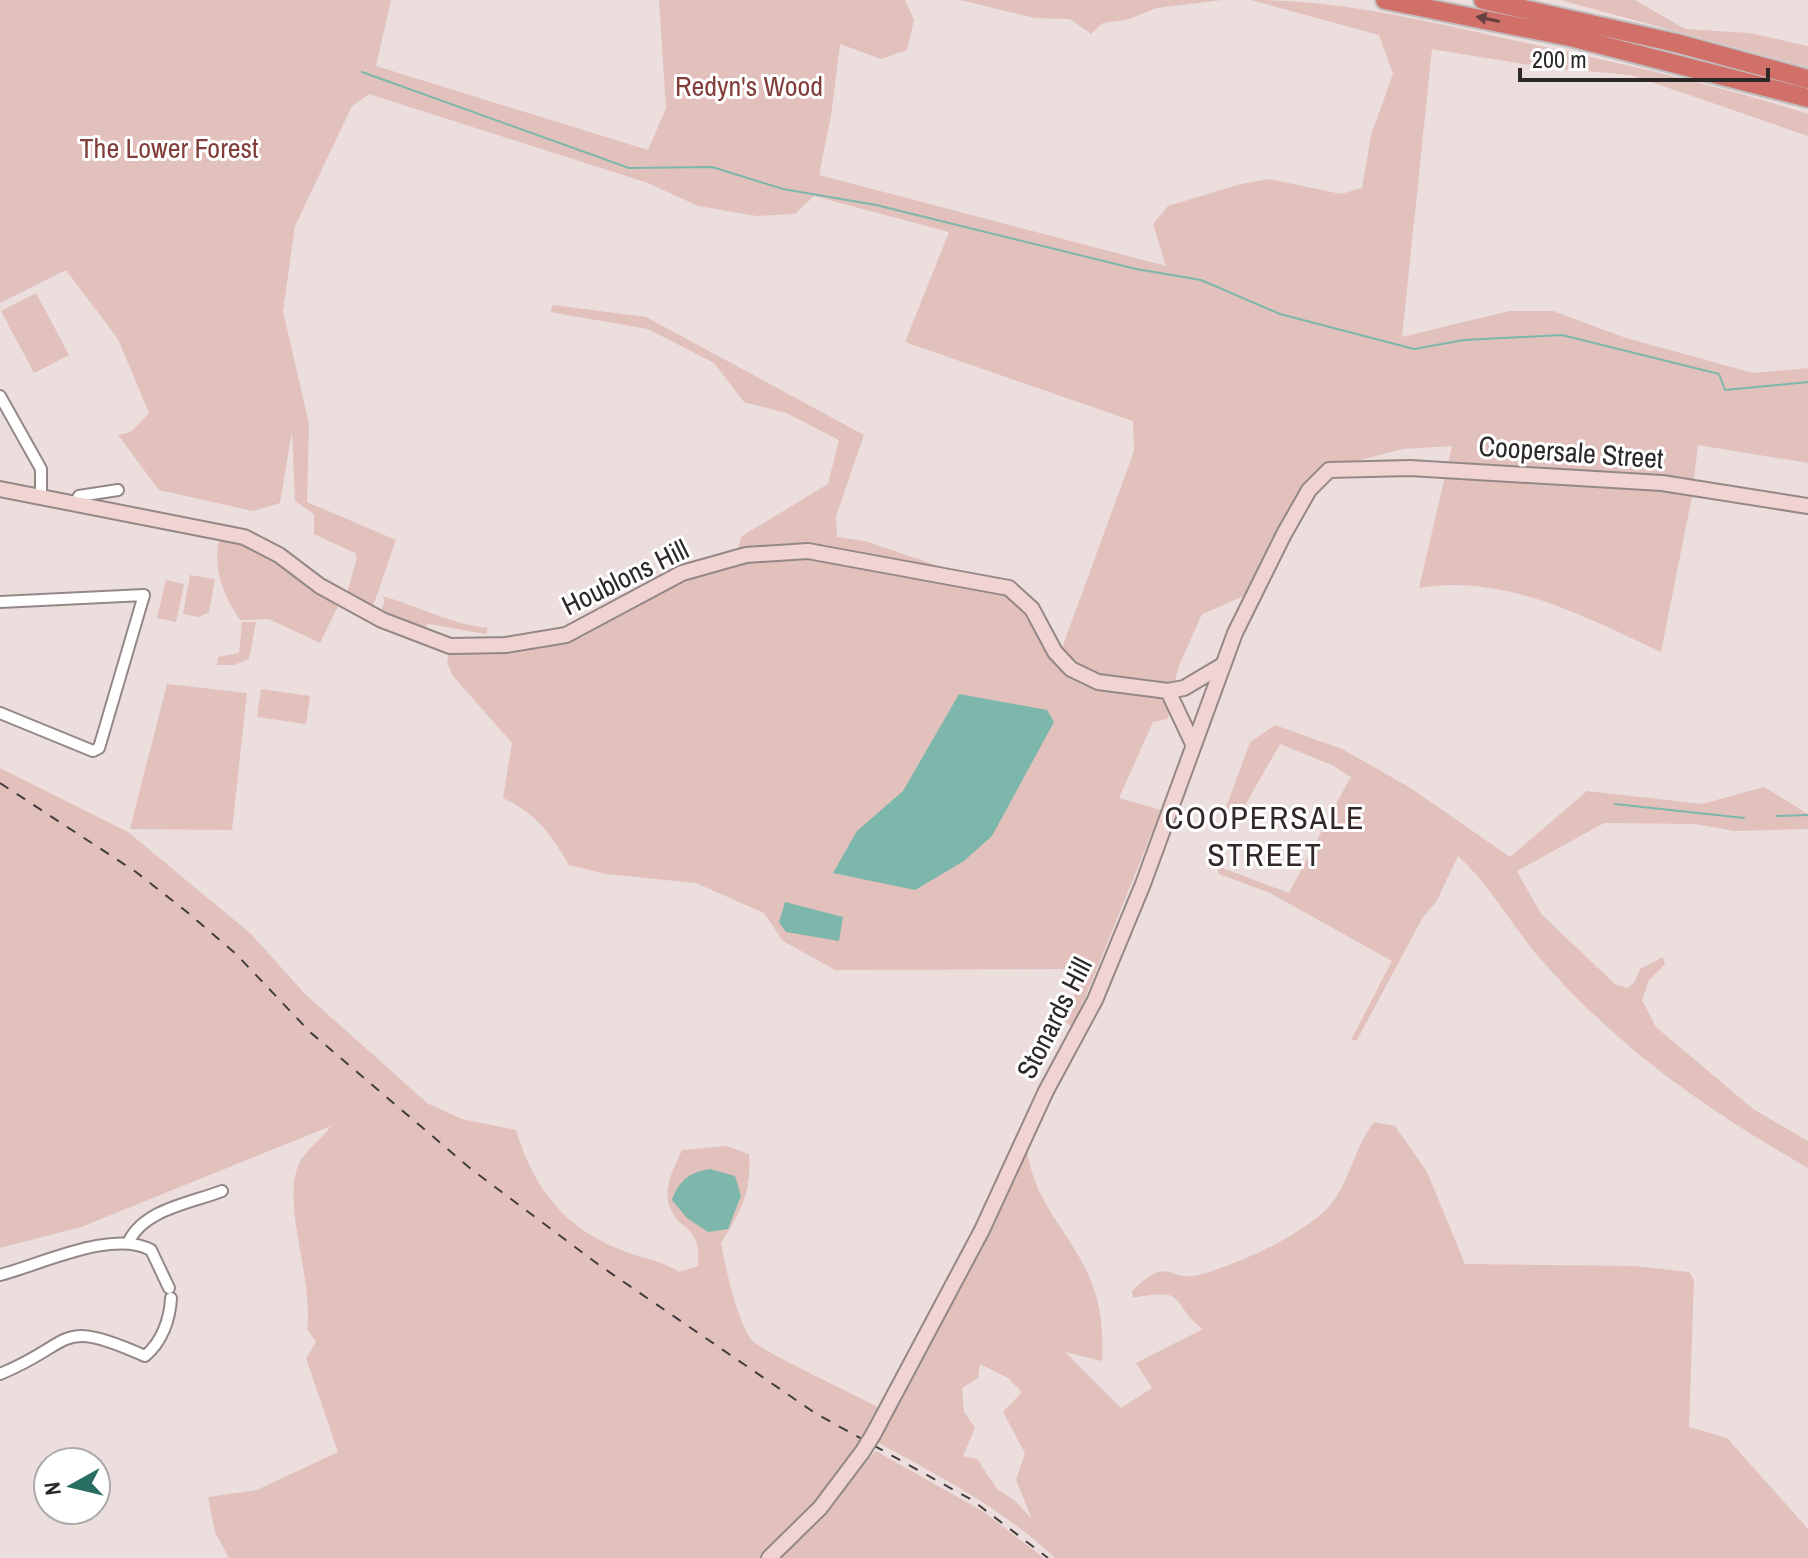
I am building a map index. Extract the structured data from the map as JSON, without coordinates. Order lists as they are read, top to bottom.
{
  "streets": {
    "street": ["Coopersale Street", "Houblons Hill", "Stonards Hill"]
  },
  "crossings": [
    ["Coopersale Street", "Stonards Hill"],
    ["Houblons Hill", "Stonards Hill"]
  ],
  "districts": ["COOPERSALE STREET"],
  "parks": ["Redyn's Wood", "The Lower Forest"],
  "scale_bar": "200 m",
  "north": "left"
}
